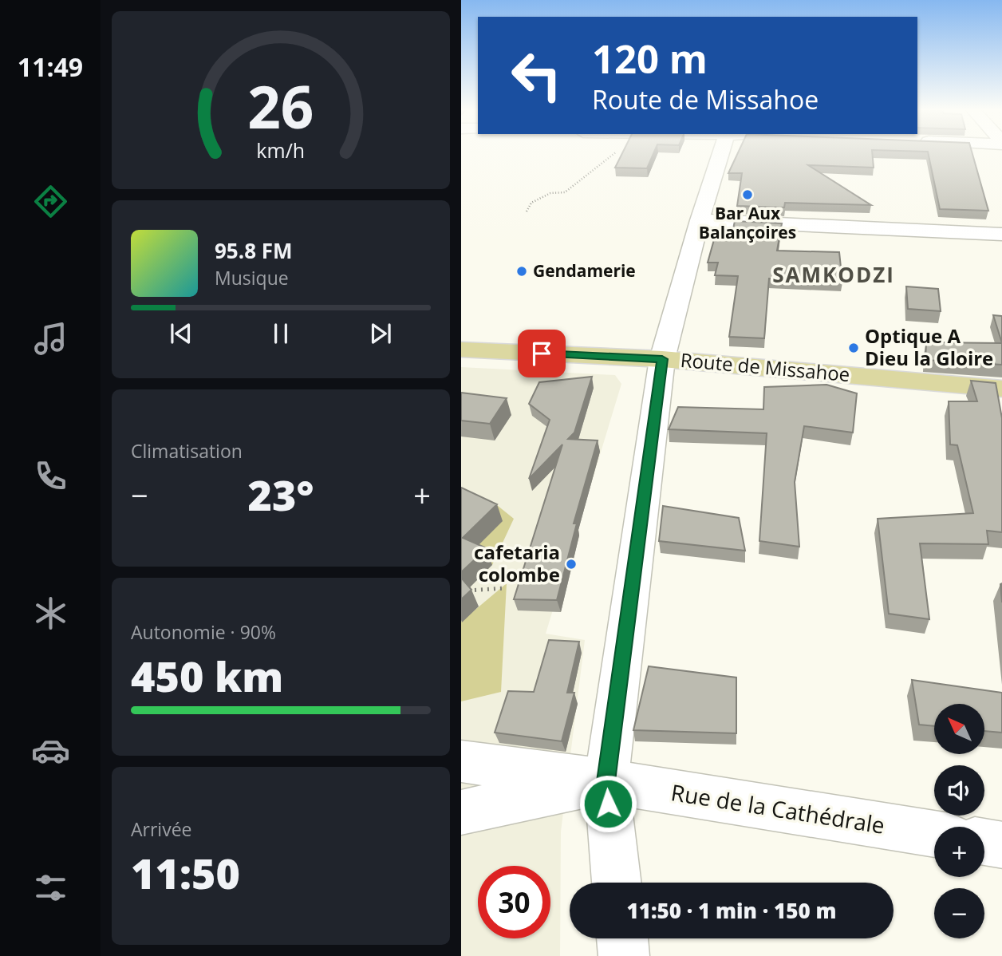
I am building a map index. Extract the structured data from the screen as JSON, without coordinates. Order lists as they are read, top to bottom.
{
  "streets": {
    "main road": ["Route de Missahoe"],
    "street": ["Rue de la Cathédrale"]
  },
  "districts": ["SAMKODZI"],
  "places": [
    "Bar Aux Balançoires",
    "Gendamerie",
    "Optique A Dieu la Gloire",
    "cafetaria colombe"
  ],
  "north": "top left",
  "page": {
    "tabs": "11:49",
    "turn": ["120 m", "Route de Missahoe"],
    "song": ["95.8 FM", "Musique"],
    "tile": [
      "Climatisation",
      ["Autonomie · 90%", "450 km"],
      ["Arrivée", "11:50"]
    ],
    "heat": ["−", "23°", "+"],
    "map_buttons": ["+", "−"],
    "limit": "30",
    "trip": "11:50 · 1 min · 150 m",
    "gauge": ["26", "km/h"]
  }
}
